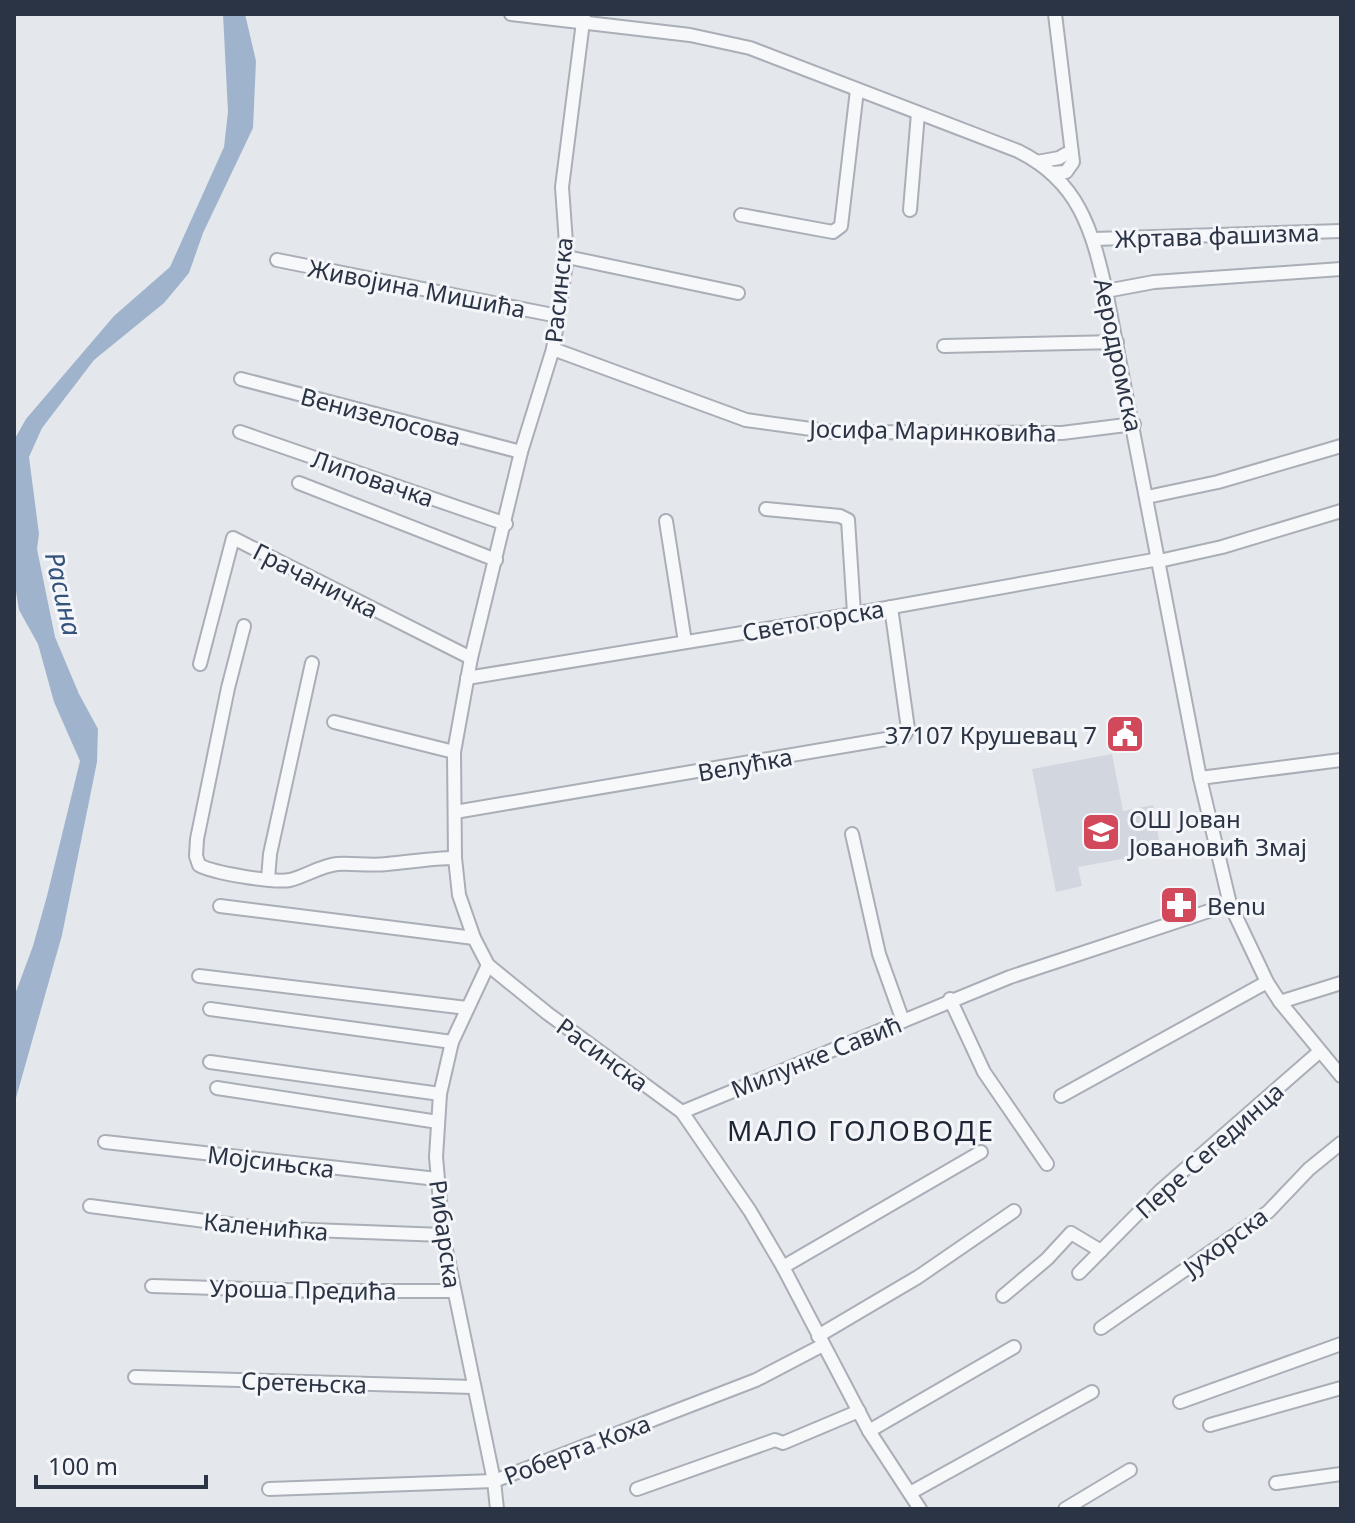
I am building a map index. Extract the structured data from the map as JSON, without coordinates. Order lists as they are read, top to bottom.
{
  "streets": {
    "street": [
      "Жртава фашизма",
      "Живојина Мишића",
      "Расинска",
      "Аеродромска",
      "Венизелосова",
      "Јосифа Маринковића",
      "Липовачка",
      "Грачаничка",
      "Светогорска",
      "Велућка",
      "Милунке Савић",
      "Пере Сегединца",
      "Мојсињска",
      "Каленићка",
      "Рибарска",
      "Јухорска",
      "Уроша Предића",
      "Сретењска",
      "Роберта Коха"
    ]
  },
  "crossings": [
    ["Жртава фашизма", "Аеродромска"],
    ["Живојина Мишића", "Расинска"],
    ["Расинска", "Венизелосова"],
    ["Расинска", "Јосифа Маринковића"],
    ["Расинска", "Липовачка"],
    ["Расинска", "Грачаничка"],
    ["Расинска", "Светогорска"],
    ["Расинска", "Велућка"],
    ["Расинска", "Милунке Савић"],
    ["Расинска", "Рибарска"],
    ["Расинска", "Роберта Коха"],
    ["Аеродромска", "Јосифа Маринковића"],
    ["Аеродромска", "Светогорска"],
    ["Аеродромска", "Милунке Савић"],
    ["Аеродромска", "Пере Сегединца"],
    ["Светогорска", "Велућка"],
    ["Мојсињска", "Рибарска"],
    ["Каленићка", "Рибарска"],
    ["Рибарска", "Уроша Предића"],
    ["Рибарска", "Сретењска"],
    ["Рибарска", "Роберта Коха"]
  ],
  "districts": ["МАЛО ГОЛОВОДЕ"],
  "water": ["Расина"],
  "places": {
    "public building": ["37107 Крушевац 7"],
    "school or university": ["ОШ Јован Јовановић Змај"],
    "pharmacy": ["Benu"]
  },
  "scale_bar": "100 m"
}
